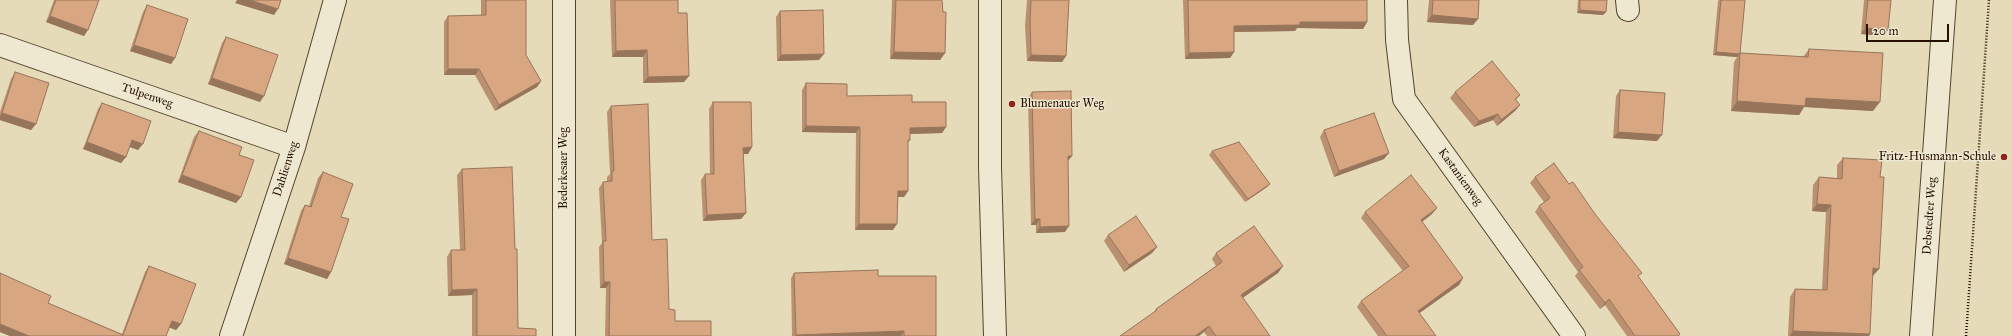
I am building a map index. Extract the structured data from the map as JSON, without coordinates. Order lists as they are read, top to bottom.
{
  "streets": {
    "street": [
      "Tulpenweg",
      "Bederkesaer Weg",
      "Dahlienweg",
      "Kastanienweg",
      "Debstedter Weg"
    ]
  },
  "crossings": [
    ["Tulpenweg", "Dahlienweg"]
  ],
  "places": ["Blumenauer Weg", "Fritz-Husmann-Schule"],
  "scale_bar": "20 m"
}
